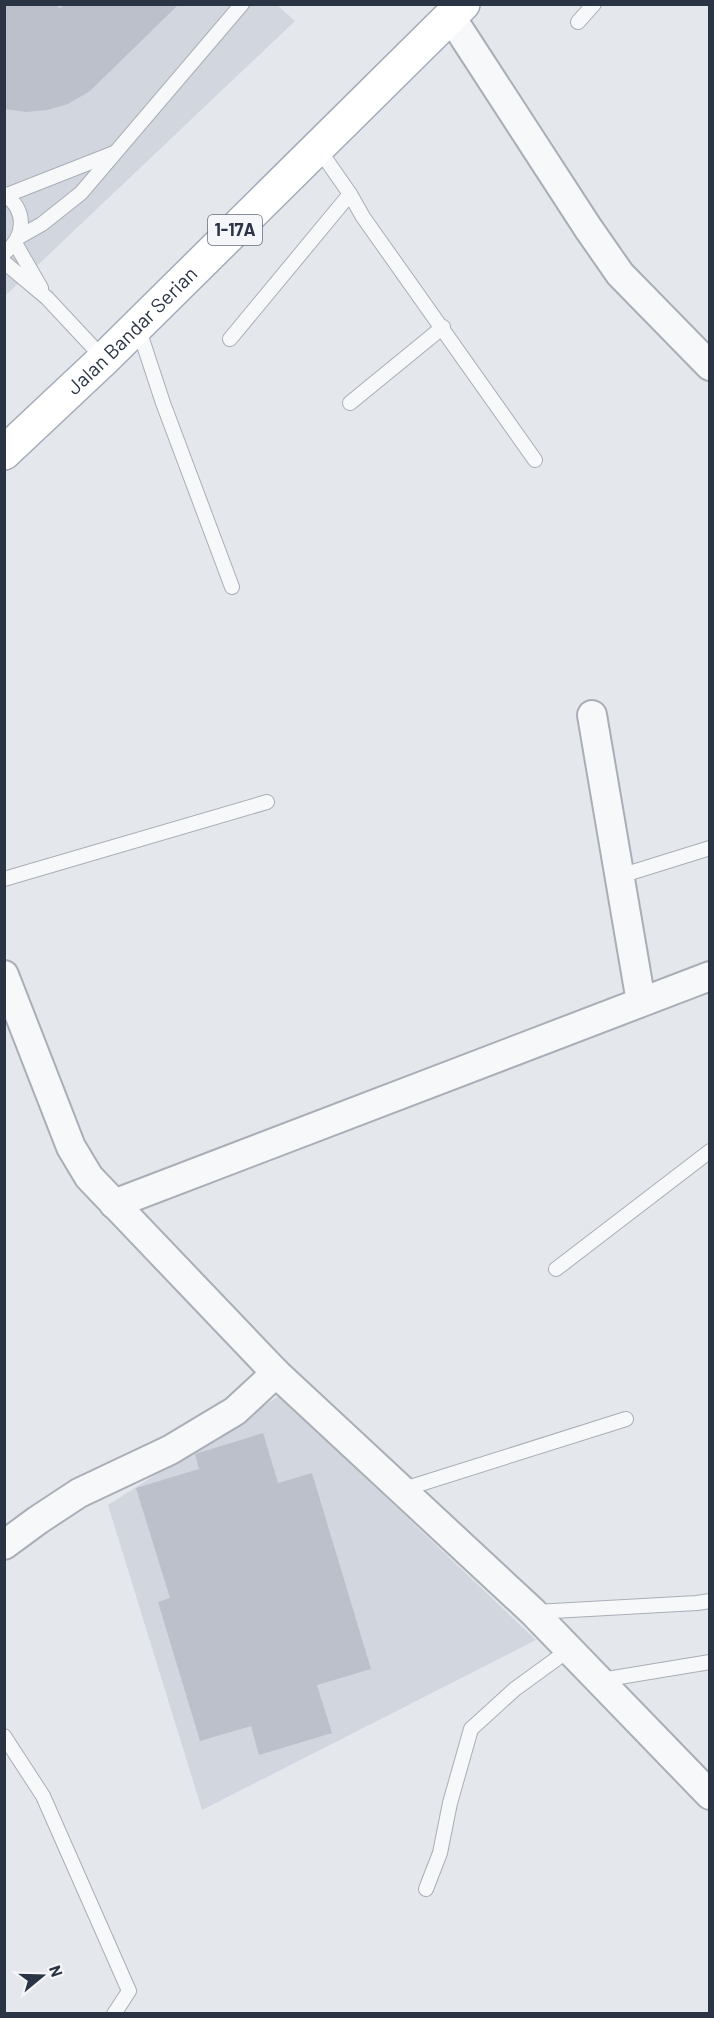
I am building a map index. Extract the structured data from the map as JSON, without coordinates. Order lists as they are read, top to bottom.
{
  "streets": {
    "main road": ["1-17A", "Jalan Bandar Serian"]
  },
  "north": "right"
}
